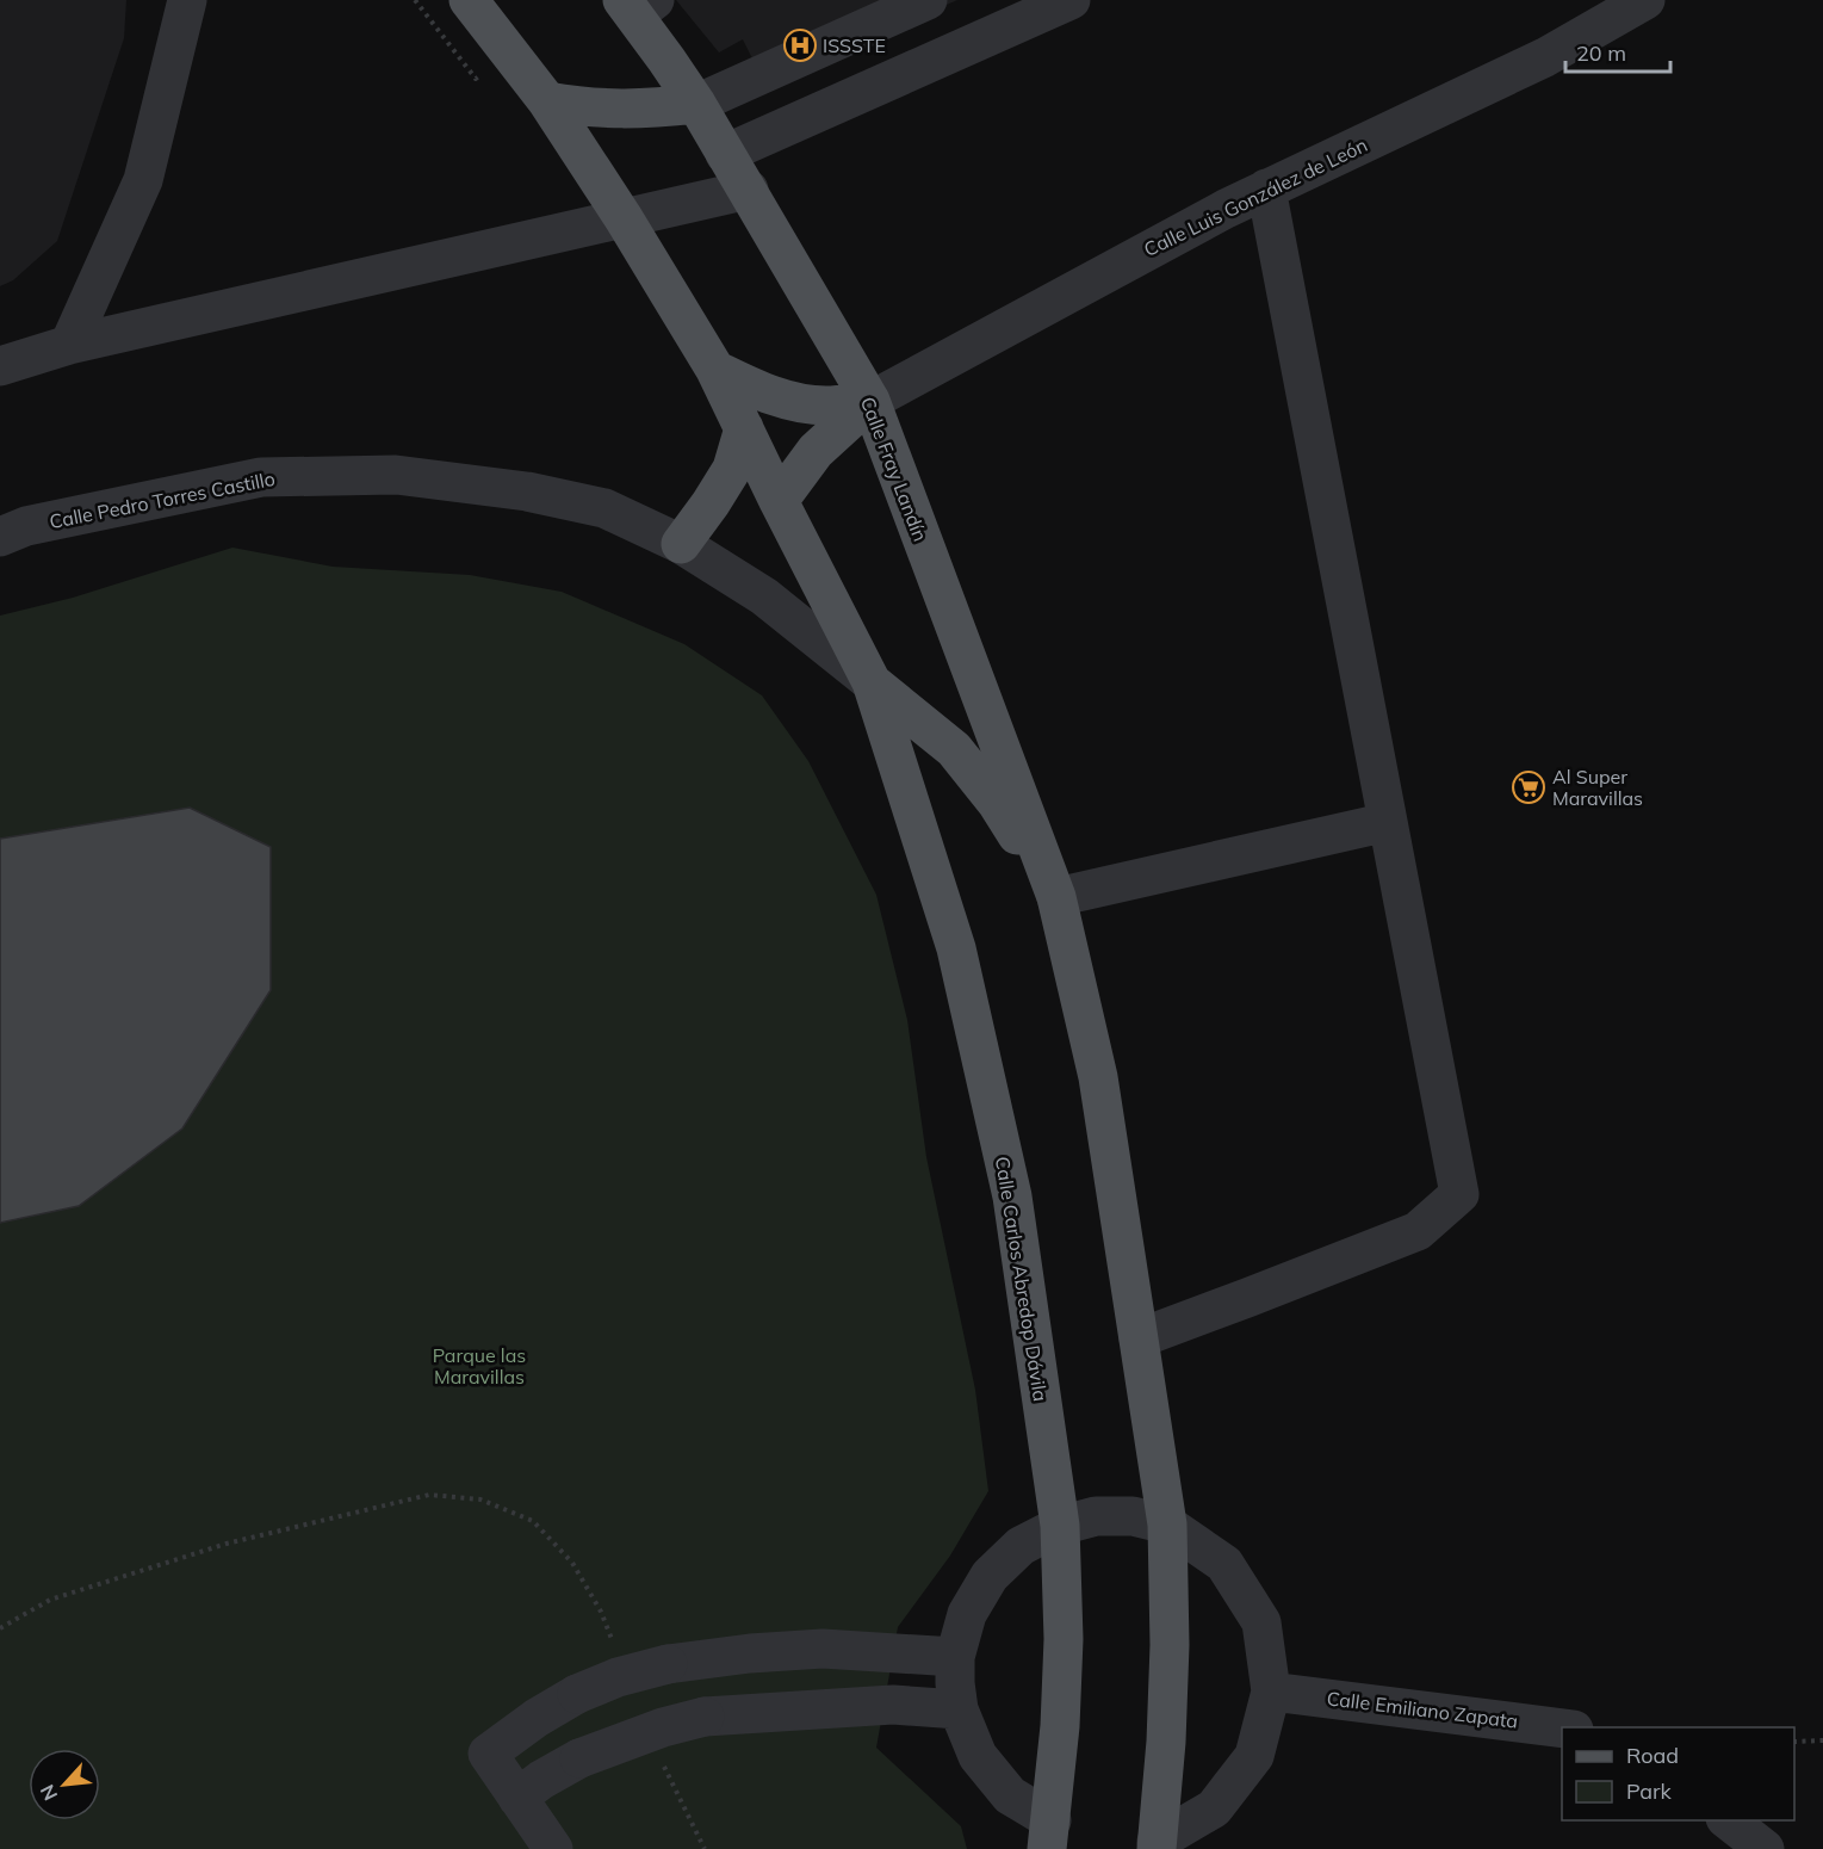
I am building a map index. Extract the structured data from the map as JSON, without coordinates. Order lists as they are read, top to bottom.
{
  "streets": {
    "main road": ["Calle Fray Landín", "Calle Carlos Abredop Dávila"],
    "street": ["Calle Luis González de León", "Calle Pedro Torres Castillo", "Calle Emiliano Zapata"]
  },
  "crossings": [
    ["Calle Luis González de León", "Calle Fray Landín"],
    ["Calle Pedro Torres Castillo", "Calle Carlos Abredop Dávila"]
  ],
  "parks": ["Parque las Maravillas"],
  "places": {
    "hospital": ["ISSSTE"],
    "supermarket": ["Al Super Maravillas"]
  },
  "legend": ["Road", "Park"],
  "scale_bar": "20 m",
  "north": "bottom left"
}
